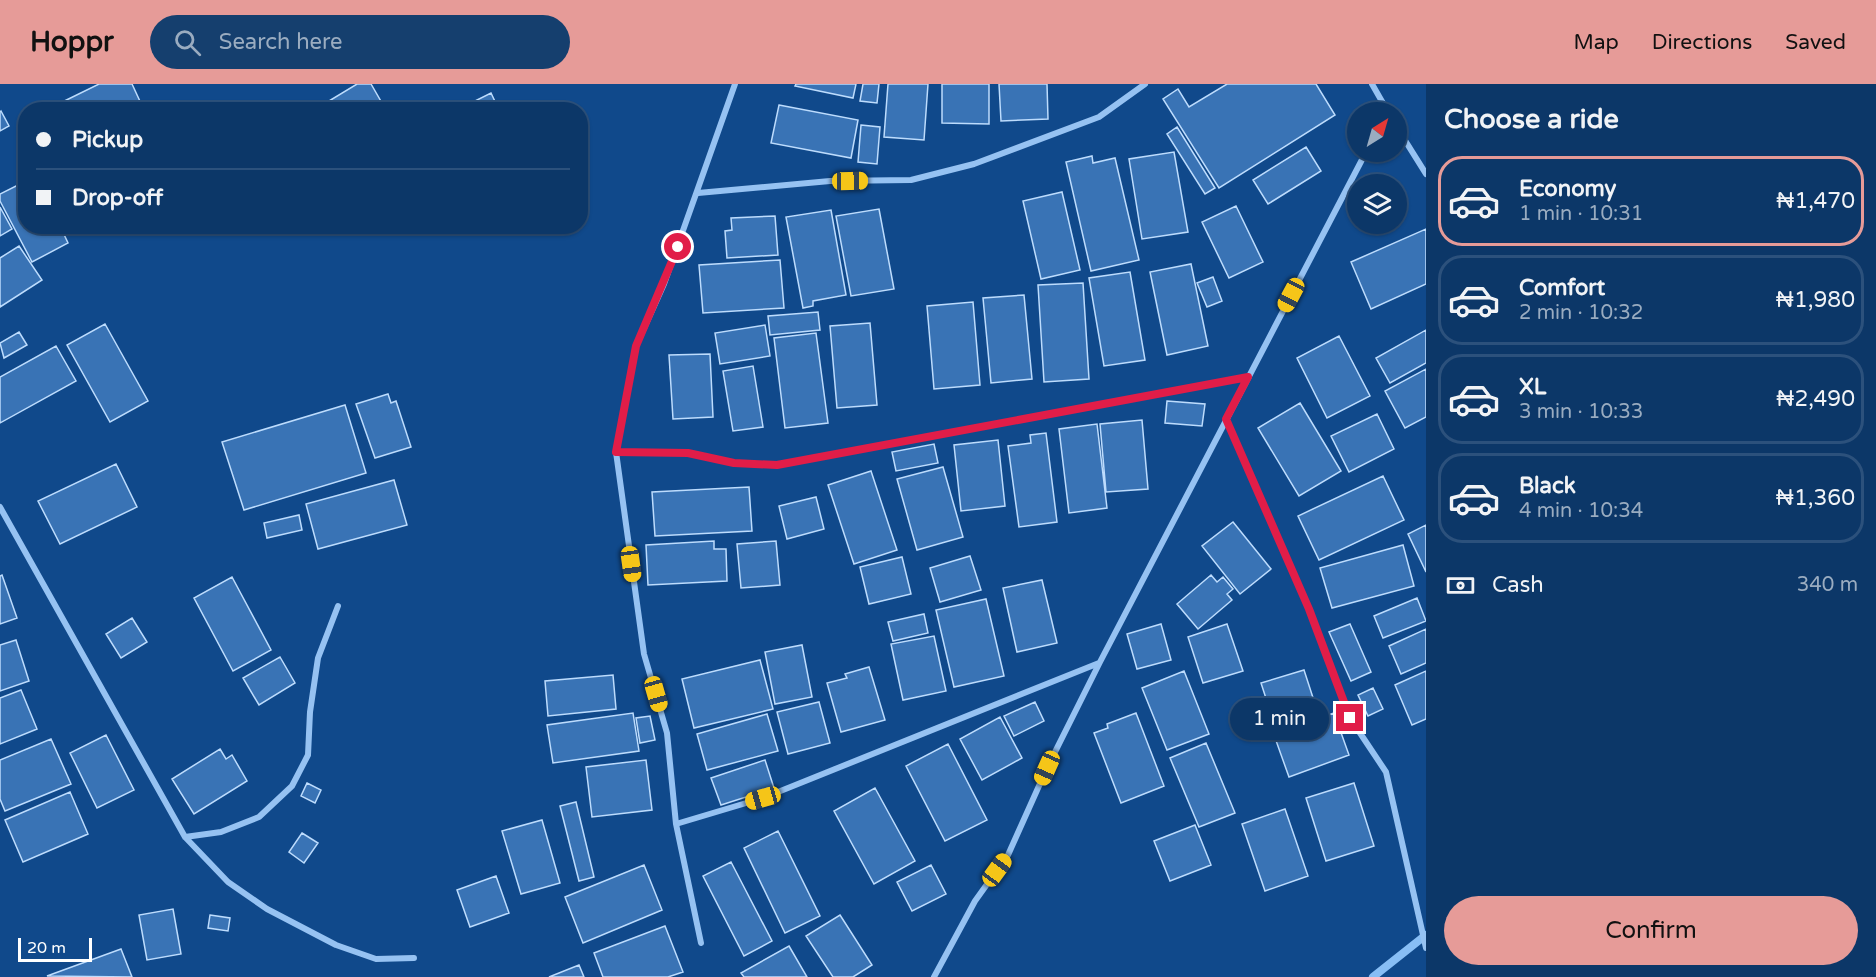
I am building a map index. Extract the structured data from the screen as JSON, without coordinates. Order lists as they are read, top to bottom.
{
  "scale_bar": "20 m",
  "north": "top right",
  "page": {
    "header": "Hoppr",
    "search": "Search here",
    "nav": ["Map", "Directions", "Saved"],
    "heading": "Choose a ride",
    "banner": ["Pickup", "Drop-off"],
    "list": [
      {
        "name": "Economy",
        "note": "1 min · 10:31",
        "value": "₦1,470"
      },
      {
        "name": "Comfort",
        "note": "2 min · 10:32",
        "value": "₦1,980"
      },
      {
        "name": "XL",
        "note": "3 min · 10:33",
        "value": "₦2,490"
      },
      {
        "name": "Black",
        "note": "4 min · 10:34",
        "value": "₦1,360"
      }
    ],
    "pay": ["Cash", "340 m"],
    "bubble": "1 min",
    "buttons": "Confirm",
    "scale": "20 m"
  }
}
